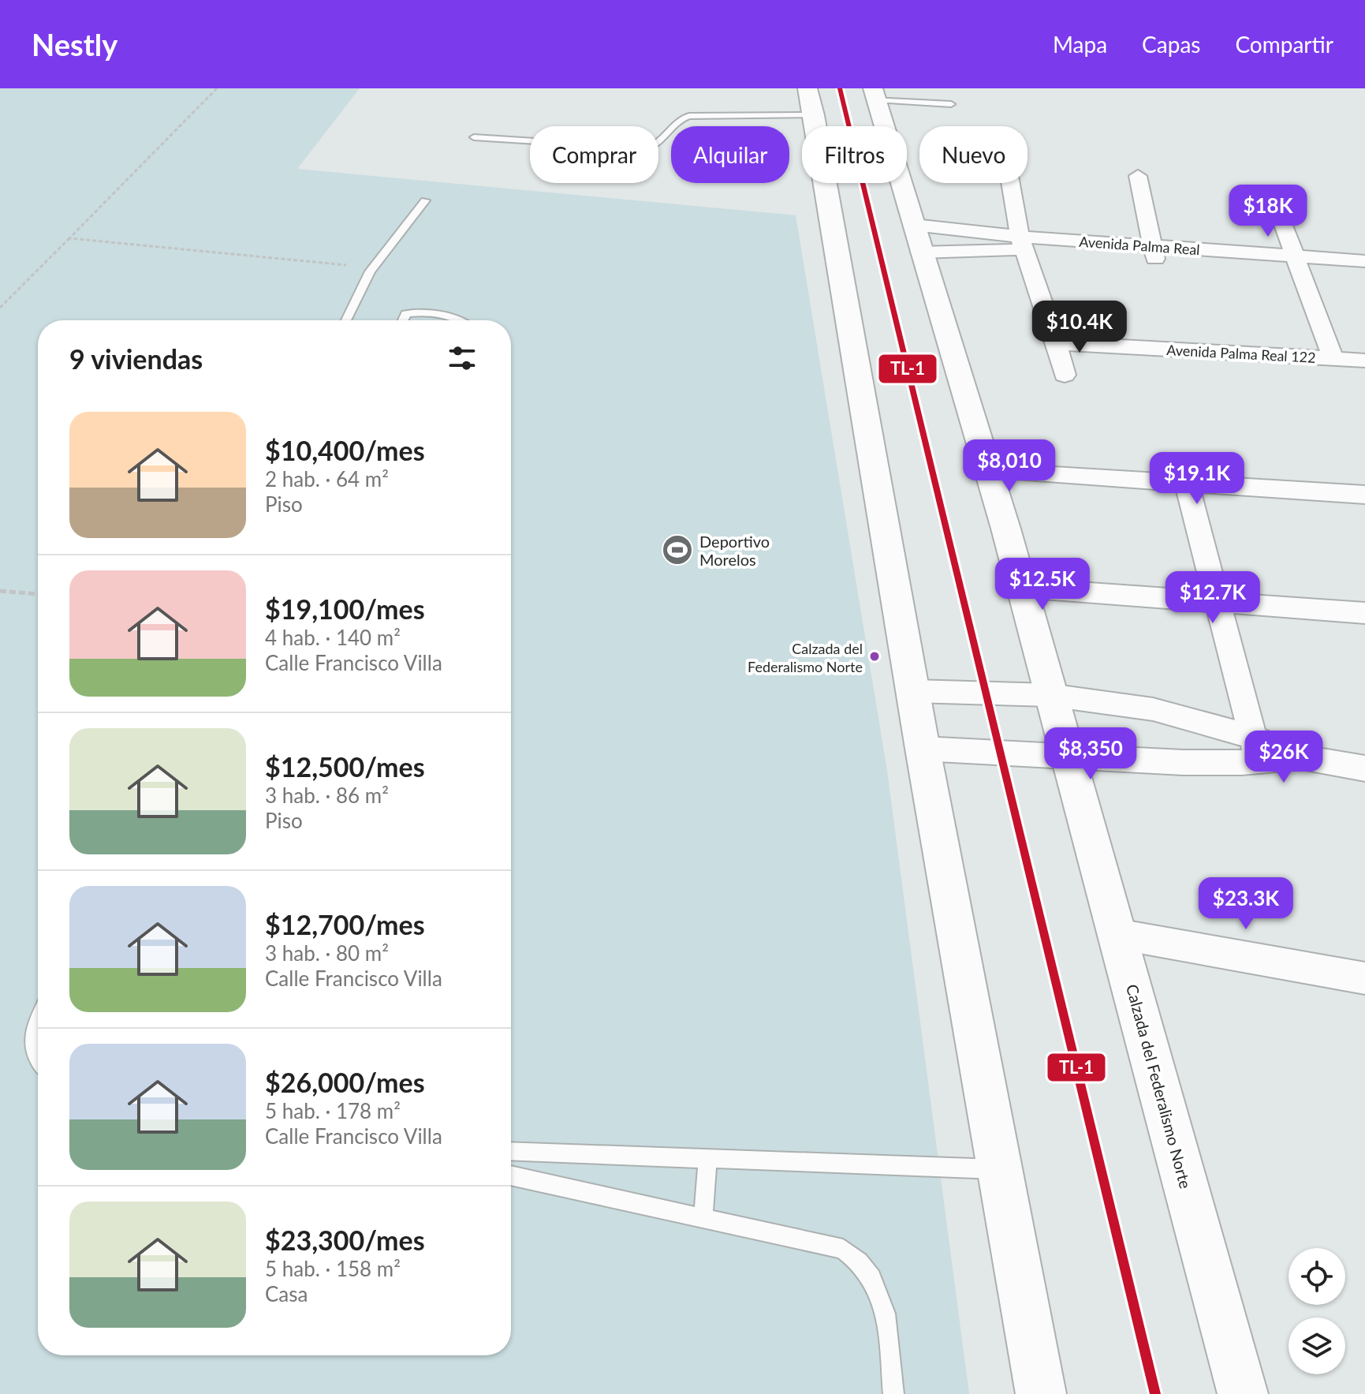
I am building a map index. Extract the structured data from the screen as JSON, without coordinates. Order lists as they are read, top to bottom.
{
  "streets": {
    "main road": ["Calzada del Federalismo Norte"],
    "street": ["Avenida Palma Real", "Avenida Palma Real 122"]
  },
  "crossings": [
    ["Avenida Palma Real", "Avenida Palma Real 122"],
    ["Avenida Palma Real", "Calzada del Federalismo Norte"]
  ],
  "places": {
    "sports": ["Deportivo Morelos"],
    "other": ["Calzada del Federalismo Norte"]
  },
  "lines": ["transit line TL-1"],
  "page": {
    "header": "Nestly",
    "nav": ["Mapa", "Capas", "Compartir"],
    "chip": [
      "Comprar",
      "Alquilar",
      "Filtros",
      "Nuevo"
    ],
    "price": [
      "$18K",
      "$10.4K",
      "$8,010",
      "$19.1K",
      "$12.5K",
      "$12.7K",
      "$8,350",
      "$26K",
      "$23.3K"
    ],
    "heading": "9 viviendas",
    "list": [
      {
        "name": "$10,400/mes",
        "note": "2 hab. · 64 m² · Piso"
      },
      {
        "name": "$19,100/mes",
        "note": "4 hab. · 140 m² · Calle Francisco Villa"
      },
      {
        "name": "$12,500/mes",
        "note": "3 hab. · 86 m² · Piso"
      },
      {
        "name": "$12,700/mes",
        "note": "3 hab. · 80 m² · Calle Francisco Villa"
      },
      {
        "name": "$26,000/mes",
        "note": "5 hab. · 178 m² · Calle Francisco Villa"
      },
      {
        "name": "$23,300/mes",
        "note": "5 hab. · 158 m² · Casa"
      }
    ]
  }
}
